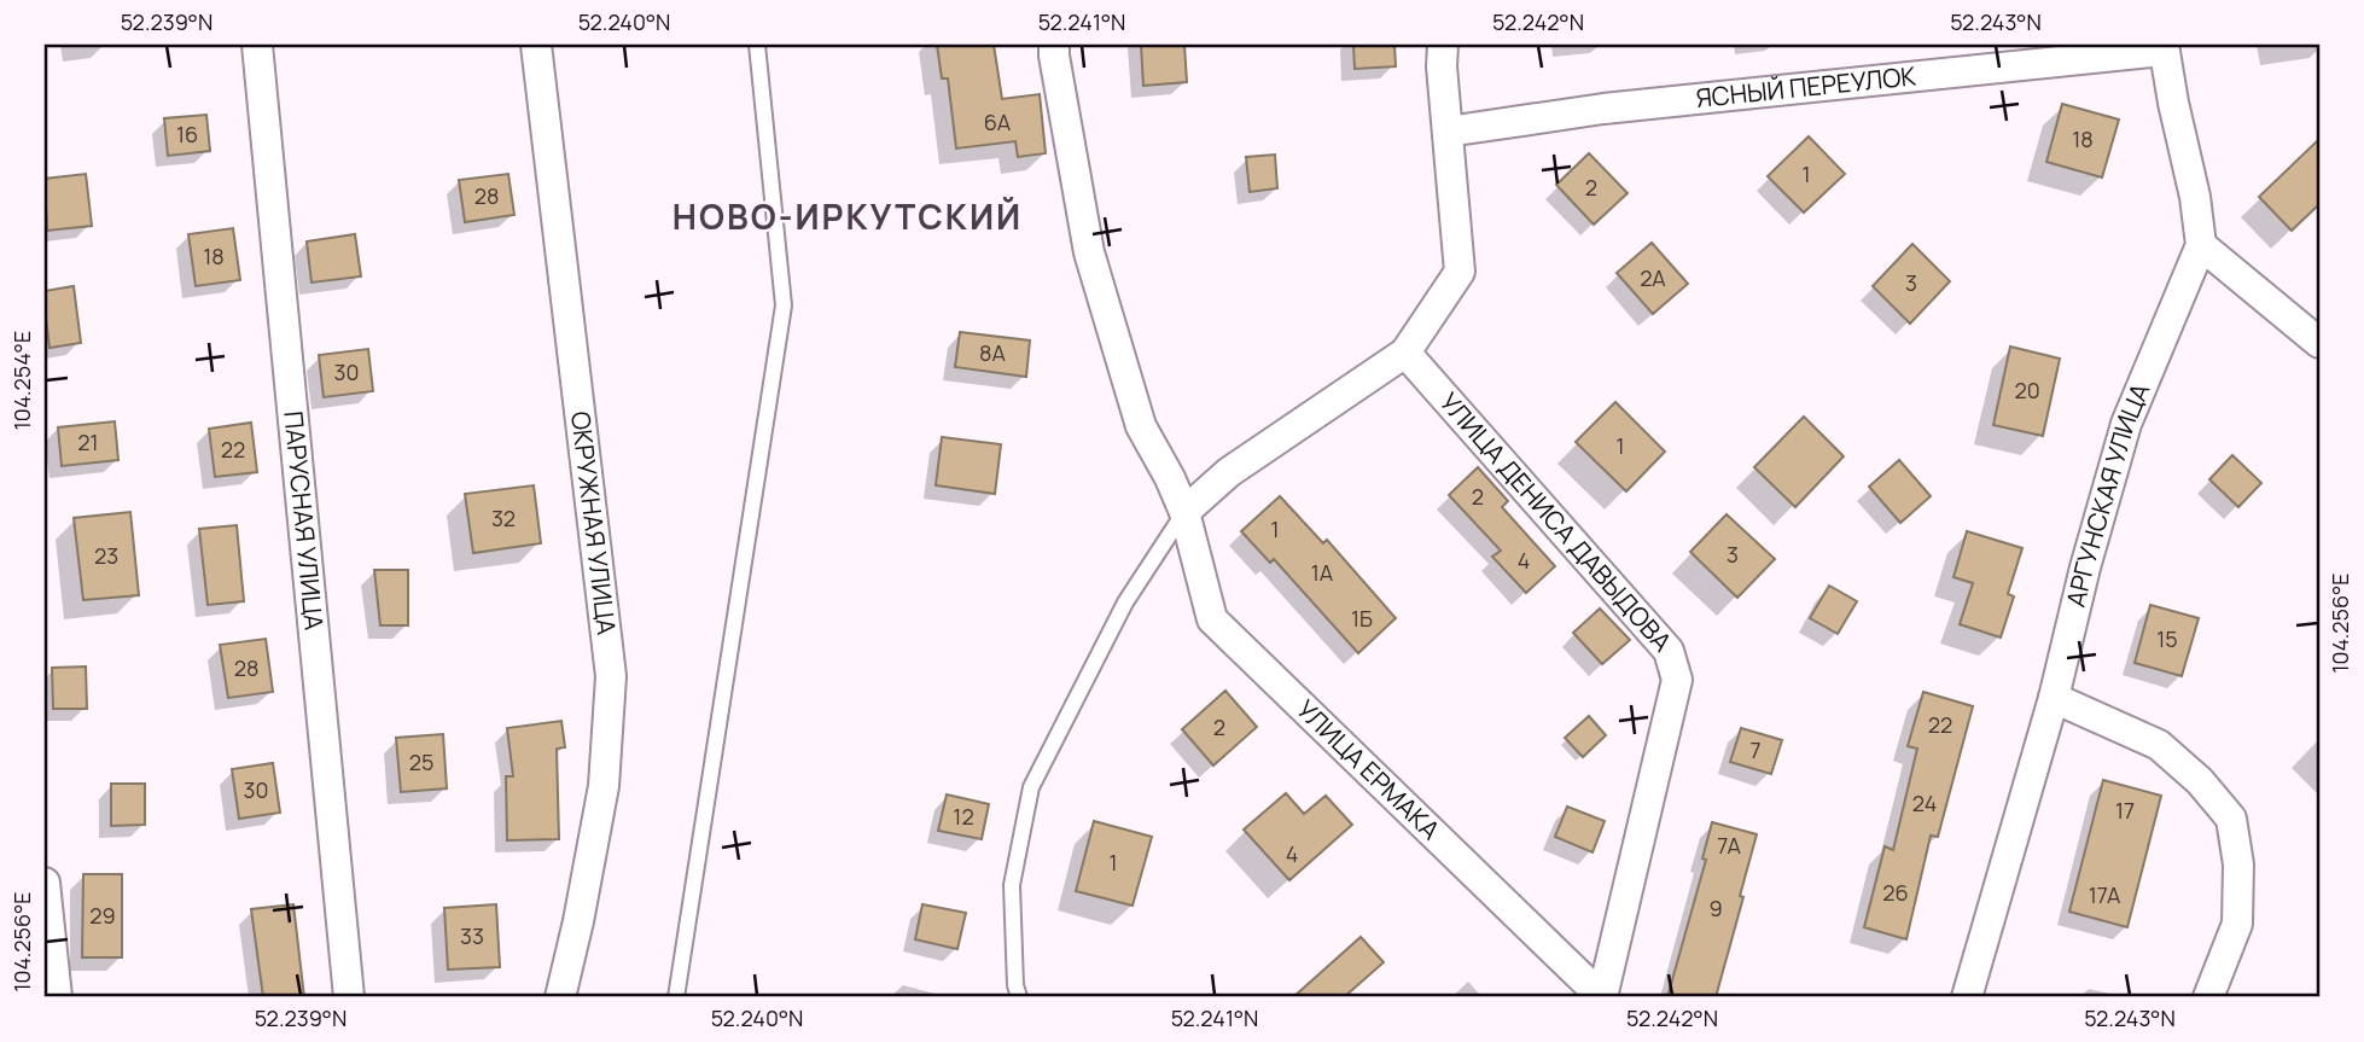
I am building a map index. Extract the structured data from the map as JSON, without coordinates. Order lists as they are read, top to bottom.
{
  "streets": {
    "street": [
      "ЯСНЫЙ ПЕРЕУЛОК",
      "АРГУНСКАЯ УЛИЦА",
      "ПАРУСНАЯ УЛИЦА",
      "ОКРУЖНАЯ УЛИЦА",
      "УЛИЦА ДЕНИСА ДАВЫДОВА",
      "УЛИЦА ЕРМАКА"
    ]
  },
  "crossings": [
    ["ЯСНЫЙ ПЕРЕУЛОК", "АРГУНСКАЯ УЛИЦА"],
    ["УЛИЦА ДЕНИСА ДАВЫДОВА", "УЛИЦА ЕРМАКА"]
  ],
  "districts": ["НОВО-ИРКУТСКИЙ"],
  "house_numbers": [
    "6А",
    "16",
    "18",
    "1",
    "2",
    "28",
    "18",
    "2А",
    "3",
    "8А",
    "30",
    "20",
    "21",
    "1",
    "22",
    "2",
    "32",
    "1",
    "3",
    "23",
    "4",
    "1А",
    "1Б",
    "15",
    "28",
    "22",
    "2",
    "7",
    "25",
    "30",
    "24",
    "17",
    "12",
    "7А",
    "4",
    "1",
    "26",
    "17А",
    "9",
    "29",
    "33"
  ],
  "coordinates": [
    "52.239°N",
    "52.240°N",
    "52.241°N",
    "52.242°N",
    "52.243°N",
    "104.254°E",
    "104.256°E"
  ]
}
